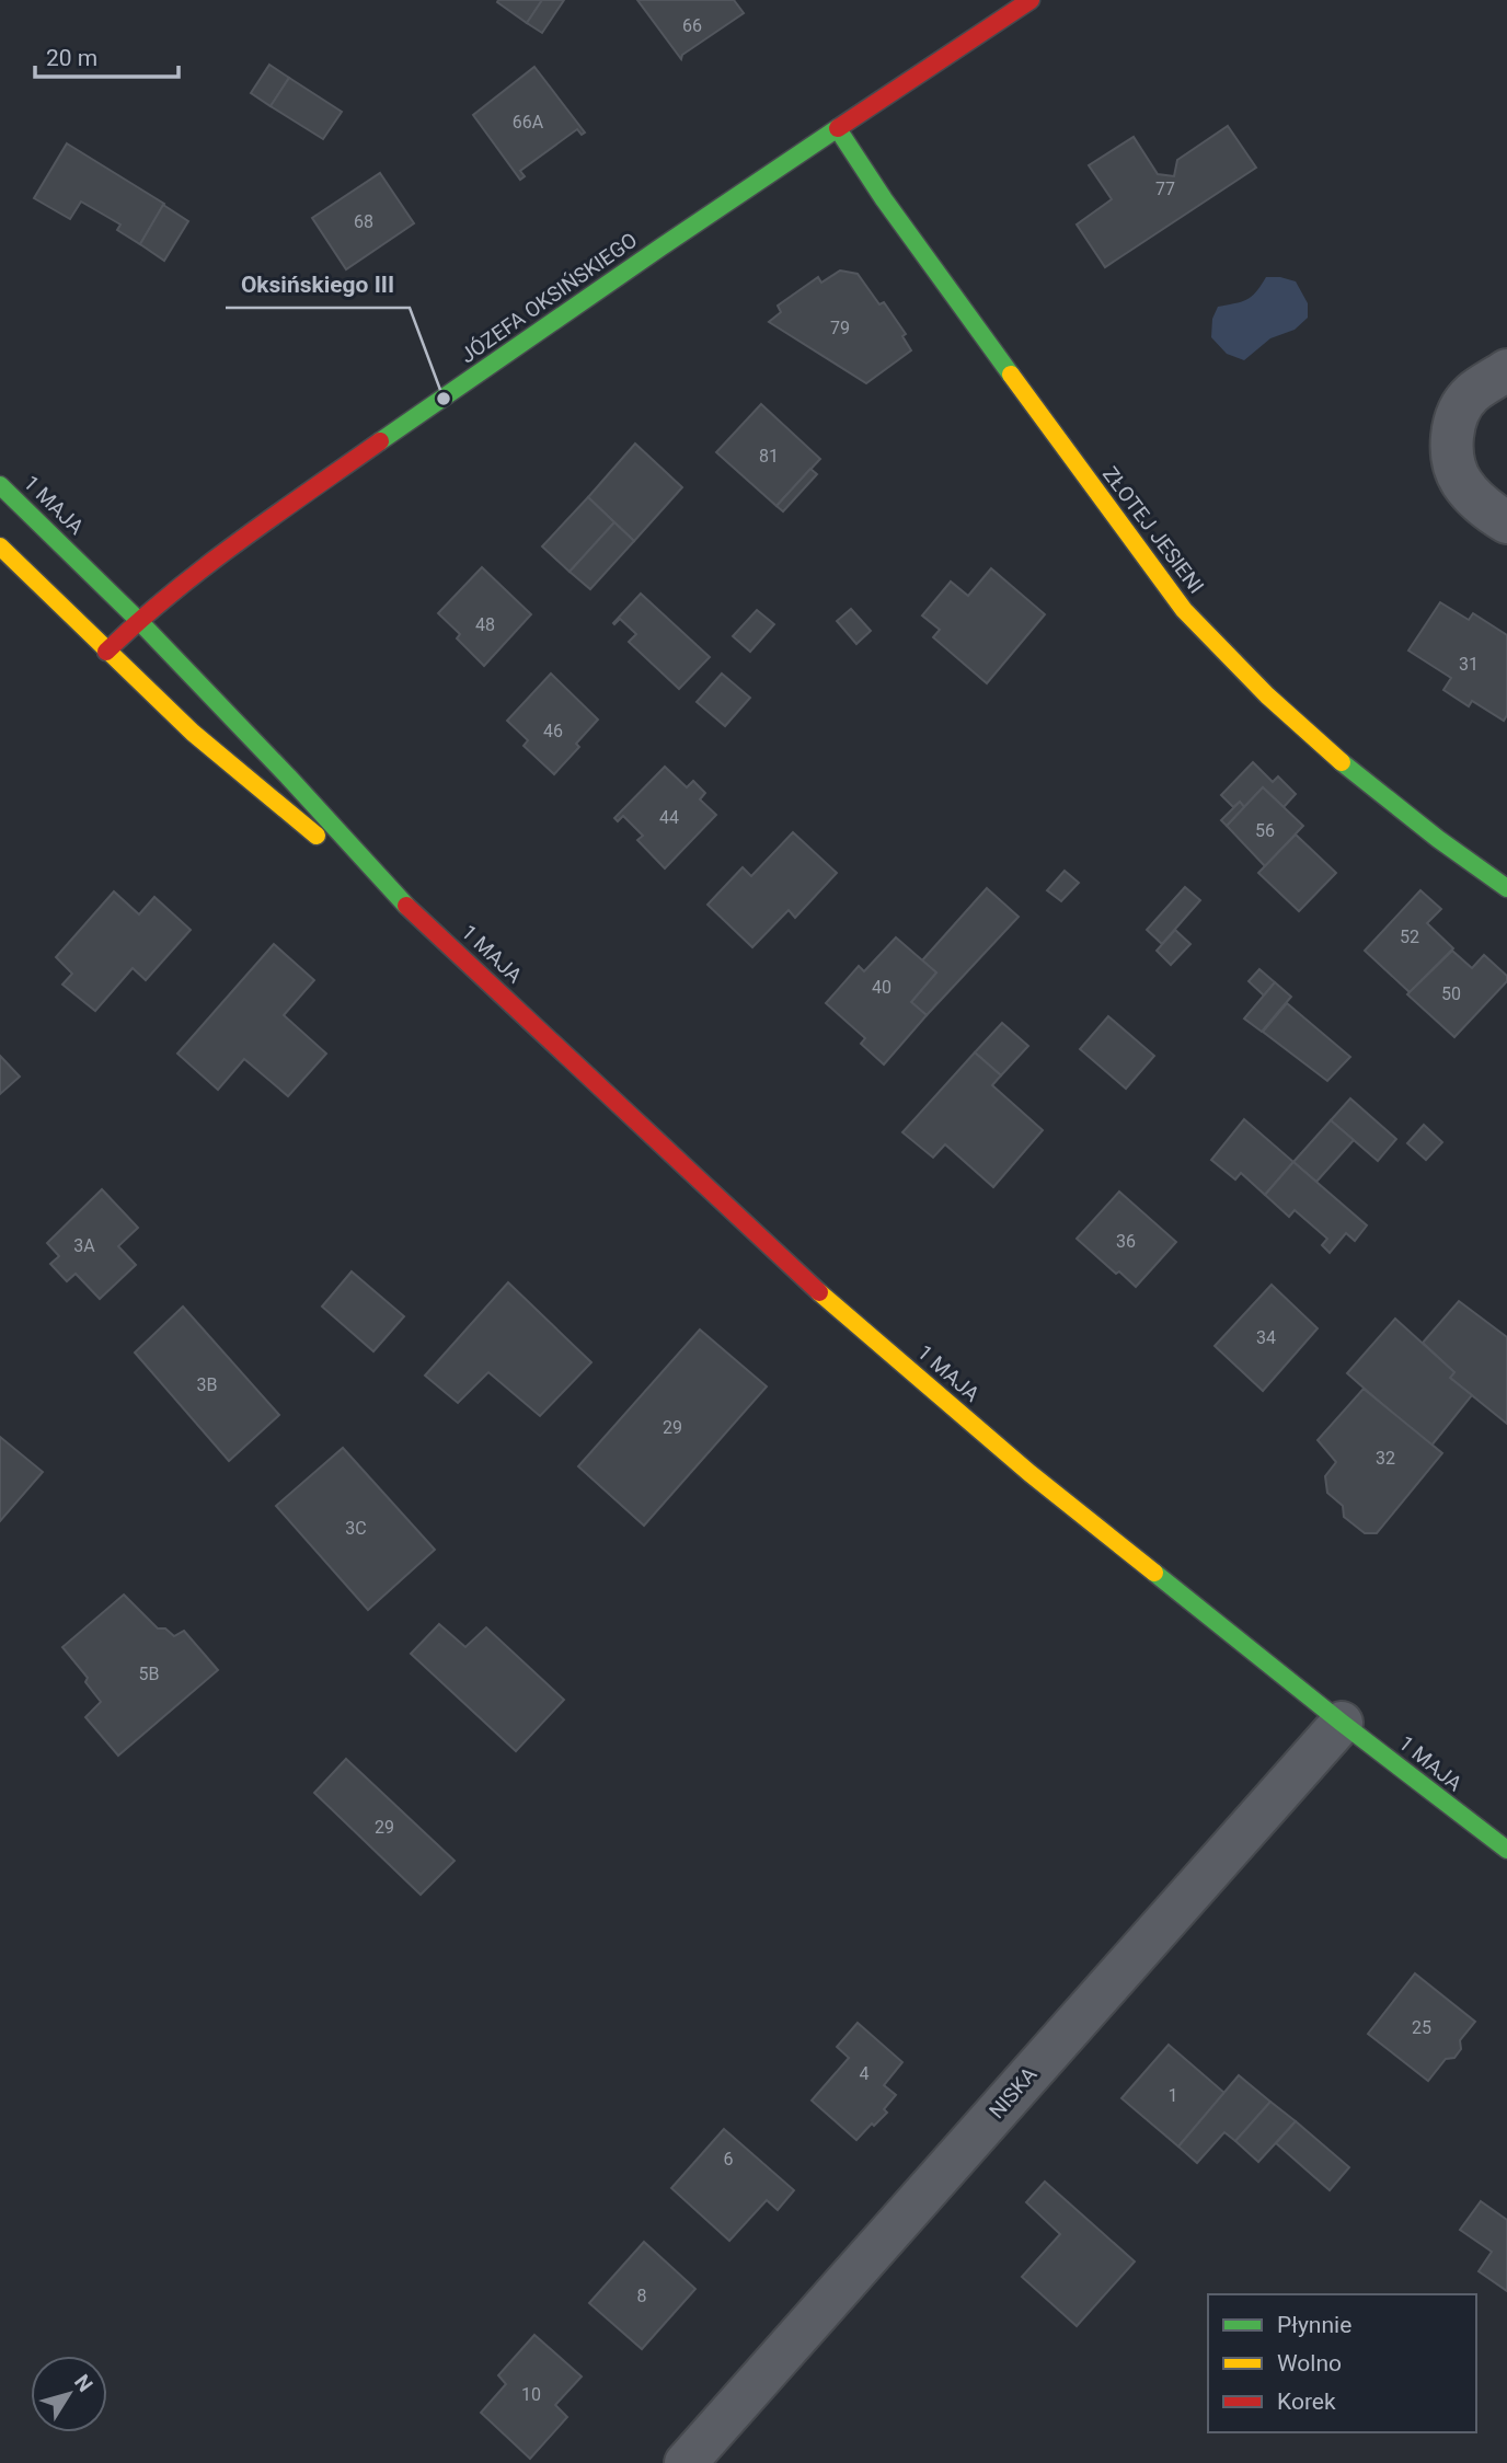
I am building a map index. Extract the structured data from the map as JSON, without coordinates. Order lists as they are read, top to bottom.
{
  "streets": {
    "main road": ["JÓZEFA OKSIŃSKIEGO", "1 MAJA", "ZŁOTEJ JESIENI"],
    "street": ["NISKA"]
  },
  "crossings": [
    ["JÓZEFA OKSIŃSKIEGO", "1 MAJA"],
    ["JÓZEFA OKSIŃSKIEGO", "ZŁOTEJ JESIENI"],
    ["1 MAJA", "NISKA"]
  ],
  "places": ["Oksińskiego III"],
  "house_numbers": [
    "66",
    "66A",
    "77",
    "68",
    "79",
    "81",
    "48",
    "31",
    "46",
    "44",
    "56",
    "52",
    "40",
    "50",
    "36",
    "3A",
    "34",
    "3B",
    "29",
    "32",
    "3C",
    "5B",
    "29",
    "25",
    "4",
    "1",
    "6",
    "8",
    "10"
  ],
  "legend": ["Płynnie", "Wolno", "Korek"],
  "scale_bar": "20 m",
  "north": "top right"
}
